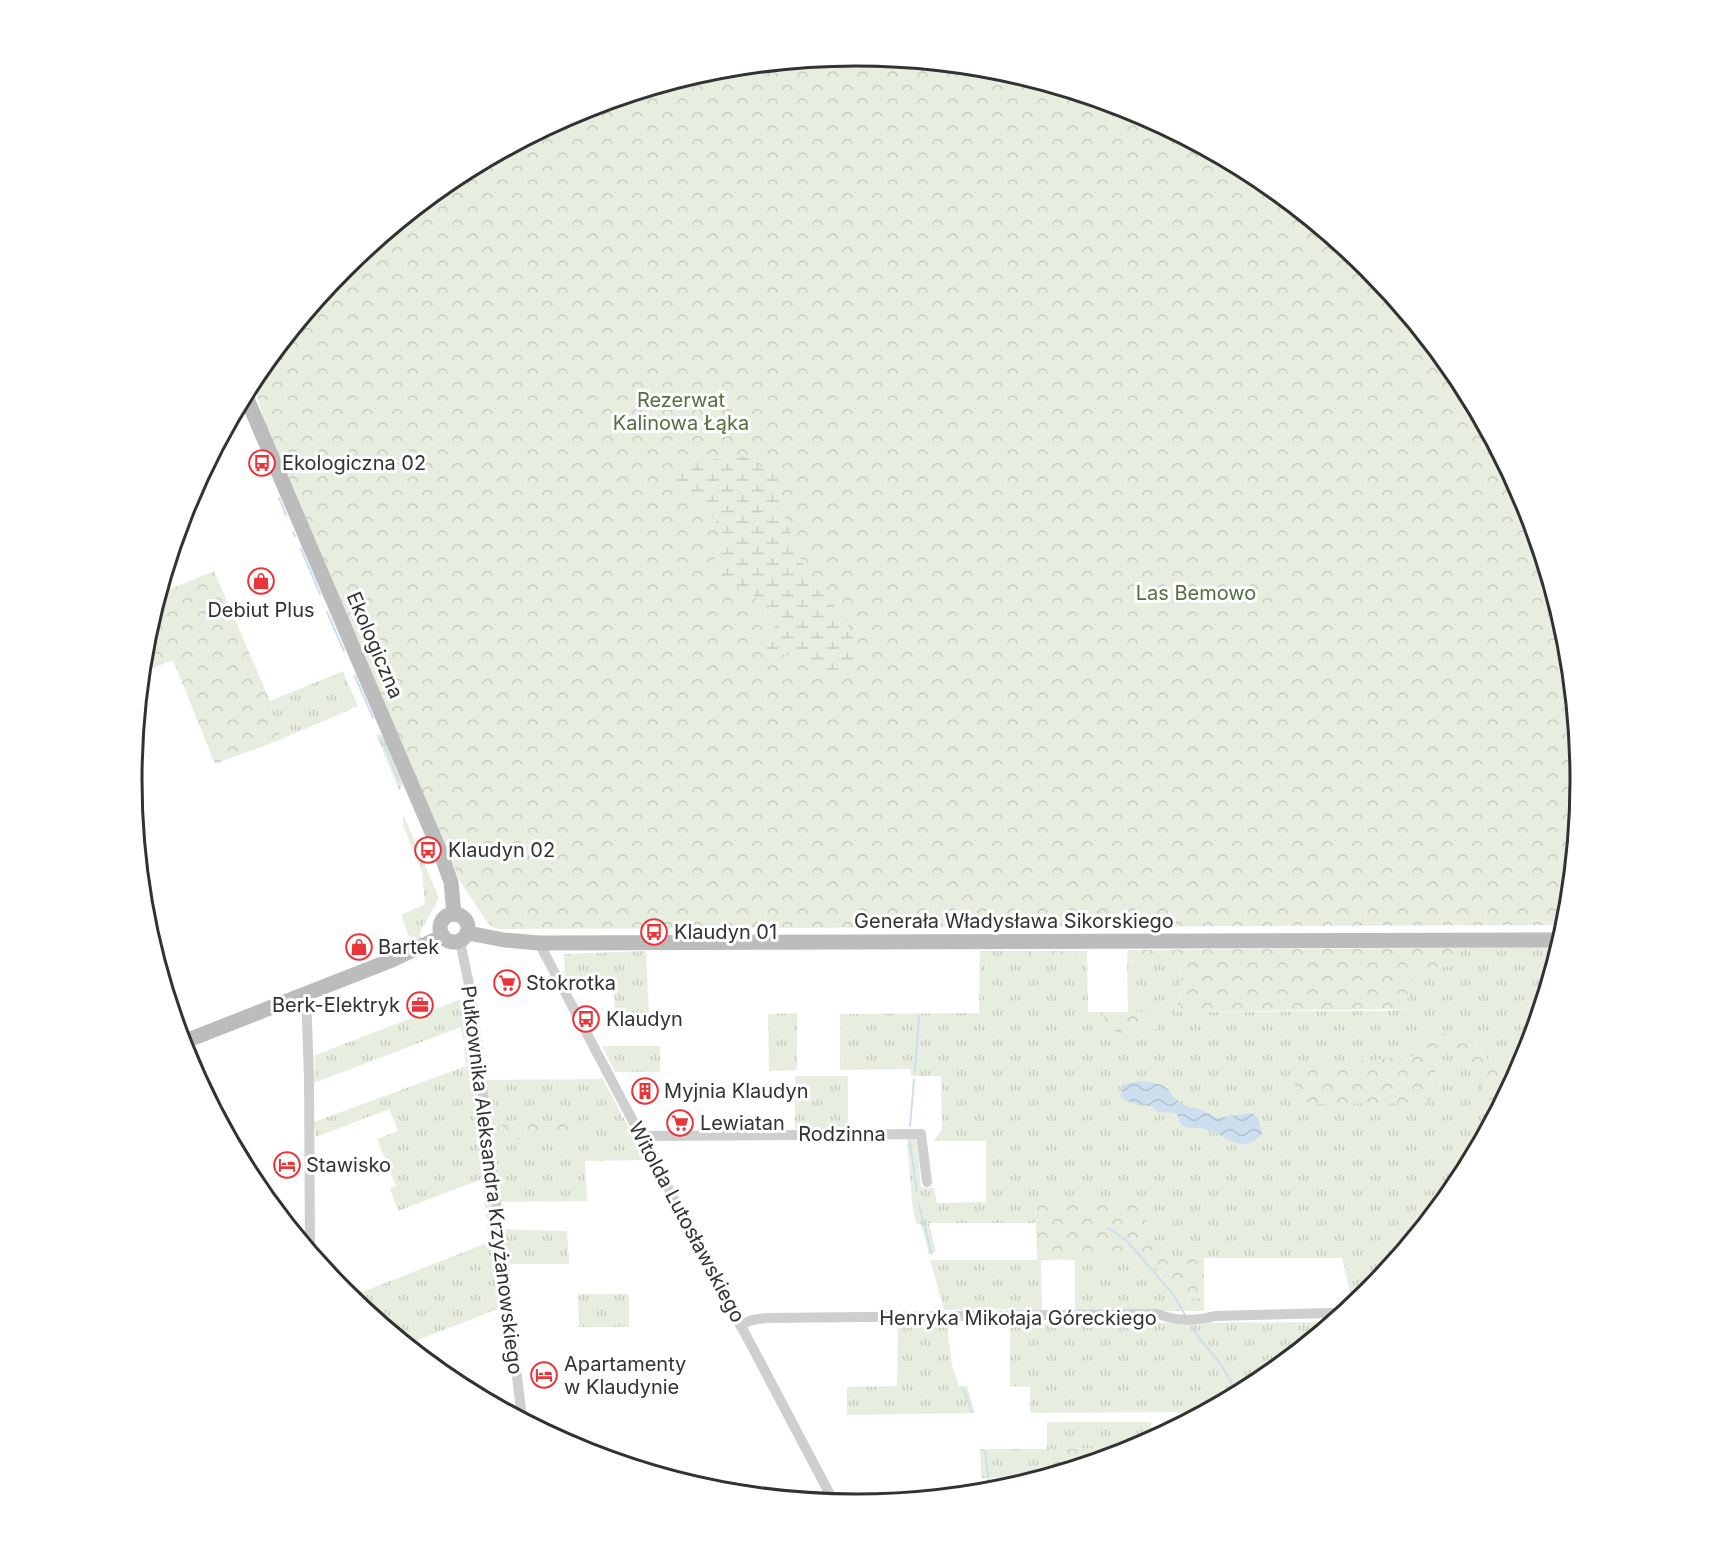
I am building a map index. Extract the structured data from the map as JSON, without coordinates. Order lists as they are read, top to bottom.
{
  "streets": {
    "main road": ["Ekologiczna", "Generała Władysława Sikorskiego"],
    "street": [
      "Rodzinna",
      "Pułkownika Aleksandra Krzyżanowskiego",
      "Witolda Lutosławskiego",
      "Henryka Mikołaja Góreckiego"
    ]
  },
  "crossings": [
    ["Ekologiczna", "Generała Władysława Sikorskiego"],
    ["Ekologiczna", "Pułkownika Aleksandra Krzyżanowskiego"],
    ["Generała Władysława Sikorskiego", "Pułkownika Aleksandra Krzyżanowskiego"],
    ["Generała Władysława Sikorskiego", "Witolda Lutosławskiego"],
    ["Rodzinna", "Witolda Lutosławskiego"],
    ["Witolda Lutosławskiego", "Henryka Mikołaja Góreckiego"]
  ],
  "parks": ["Rezerwat Kalinowa Łąka", "Las Bemowo"],
  "places": {
    "bus stop": [
      "Ekologiczna 02",
      "Klaudyn 02",
      "Klaudyn 01",
      "Klaudyn"
    ],
    "shop": ["Debiut Plus", "Bartek"],
    "supermarket": ["Stokrotka", "Lewiatan"],
    "office": ["Berk-Elektryk"],
    "building": ["Myjnia Klaudyn"],
    "hotel": ["Stawisko", "Apartamenty w Klaudynie"]
  }
}
